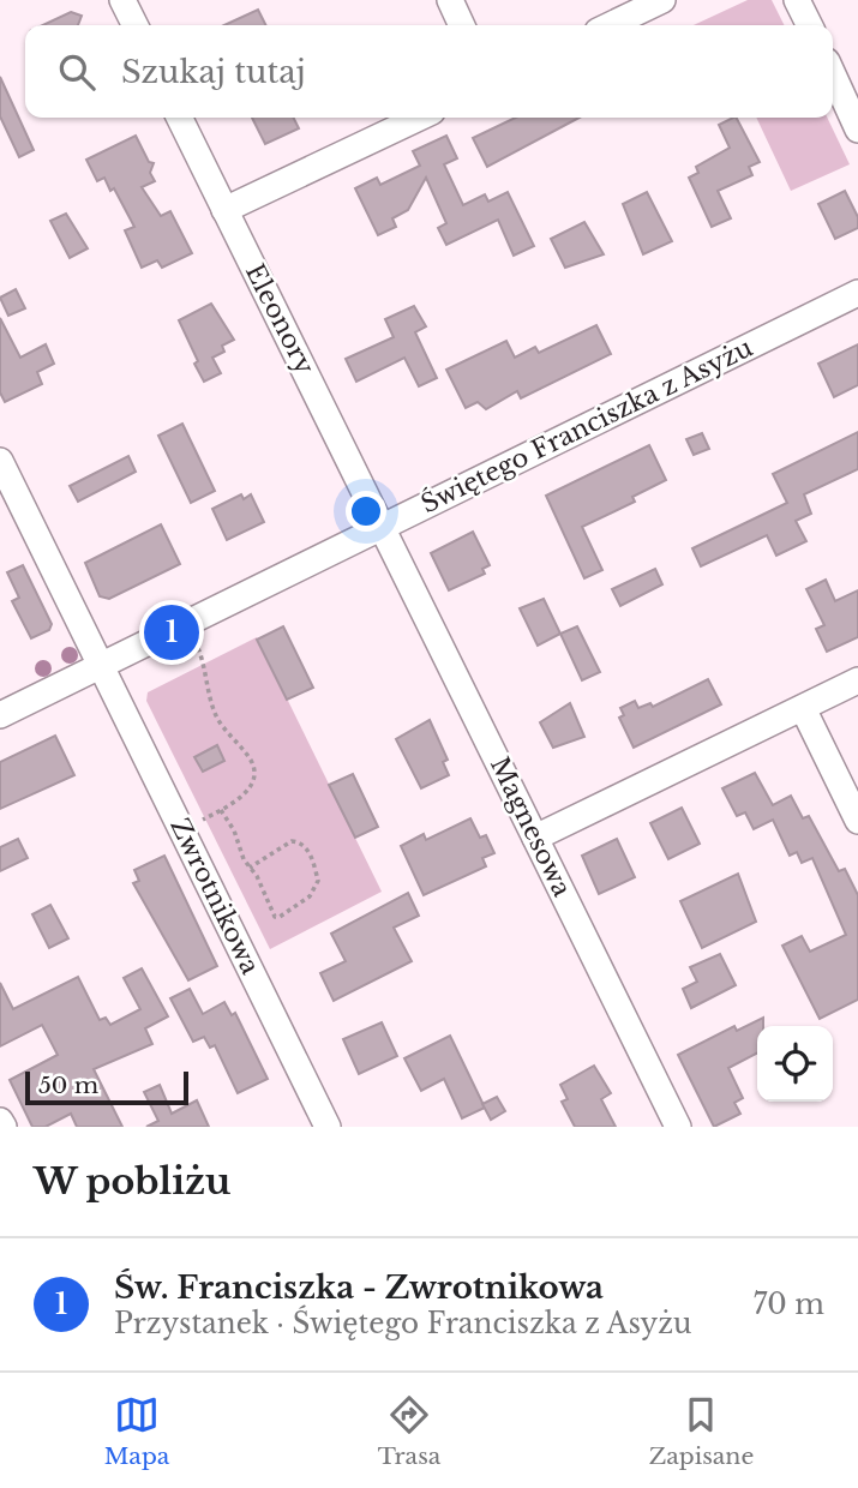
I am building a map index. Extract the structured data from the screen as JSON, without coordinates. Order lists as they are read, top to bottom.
{
  "streets": {
    "street": [
      "Eleonory",
      "Świętego Franciszka z Asyżu",
      "Magnesowa",
      "Zwrotnikowa"
    ]
  },
  "crossings": [
    ["Eleonory", "Świętego Franciszka z Asyżu"],
    ["Eleonory", "Magnesowa"],
    ["Świętego Franciszka z Asyżu", "Magnesowa"],
    ["Świętego Franciszka z Asyżu", "Zwrotnikowa"]
  ],
  "scale_bar": "50 m",
  "page": {
    "search": "Szukaj tutaj",
    "pins": "1",
    "scale": "50 m",
    "heading": "W pobliżu",
    "list": [
      {
        "mark": "1",
        "name": "Św. Franciszka - Zwrotnikowa",
        "note": "Przystanek · Świętego Franciszka z Asyżu",
        "value": "70 m"
      }
    ],
    "nav": ["Mapa", "Trasa", "Zapisane"]
  }
}
